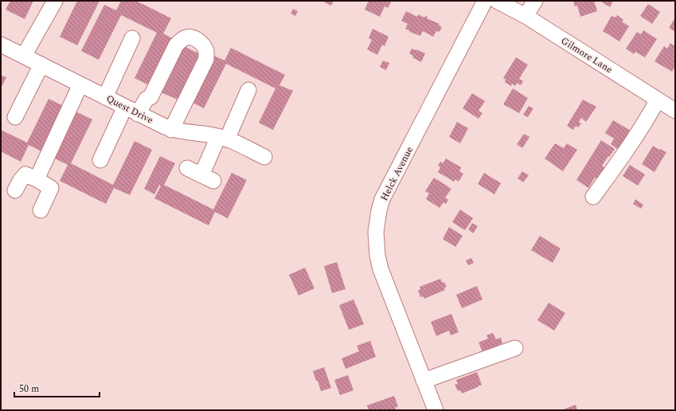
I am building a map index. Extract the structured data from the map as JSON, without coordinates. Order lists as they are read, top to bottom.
{
  "streets": {
    "street": ["Gilmore Lane", "Quest Drive", "Helck Avenue"]
  },
  "scale_bar": "50 m"
}
